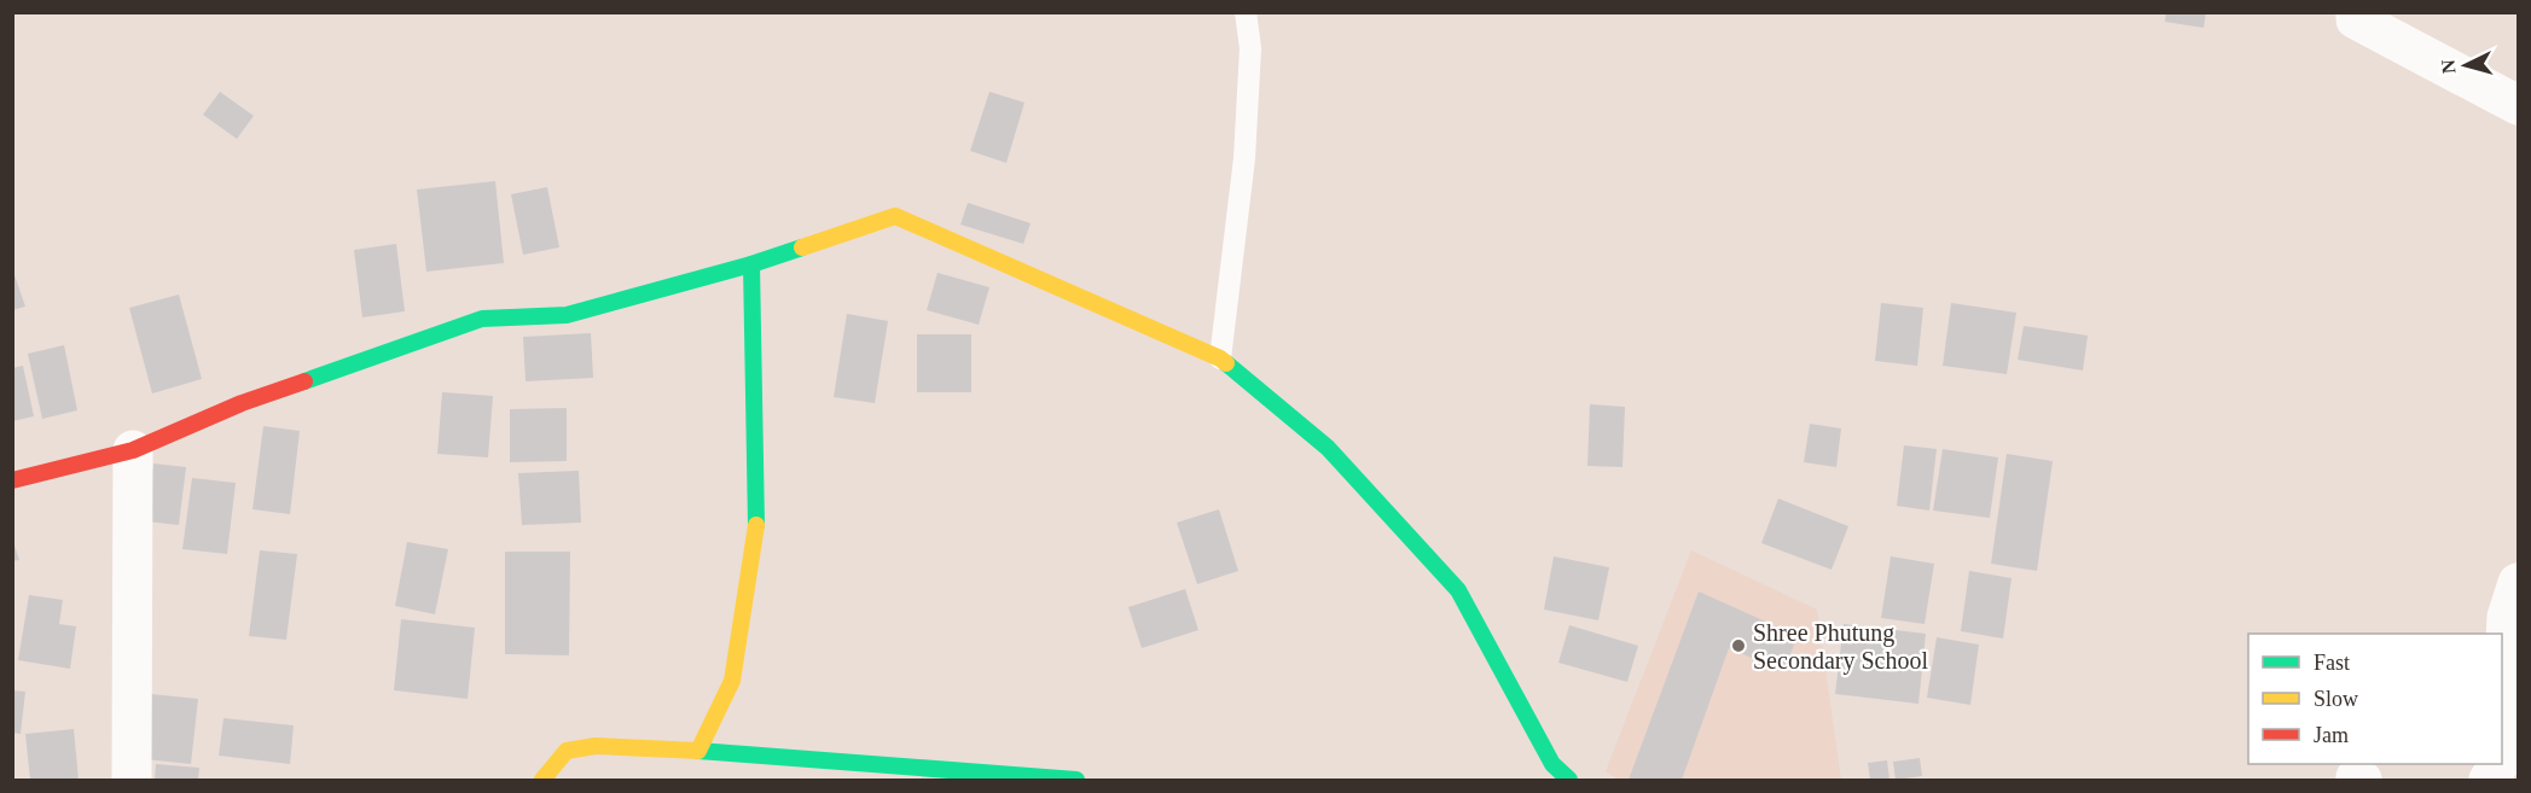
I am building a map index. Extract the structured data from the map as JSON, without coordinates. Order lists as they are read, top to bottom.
{
  "places": ["Shree Phutung Secondary School"],
  "legend": ["Fast", "Slow", "Jam"],
  "north": "left"
}
